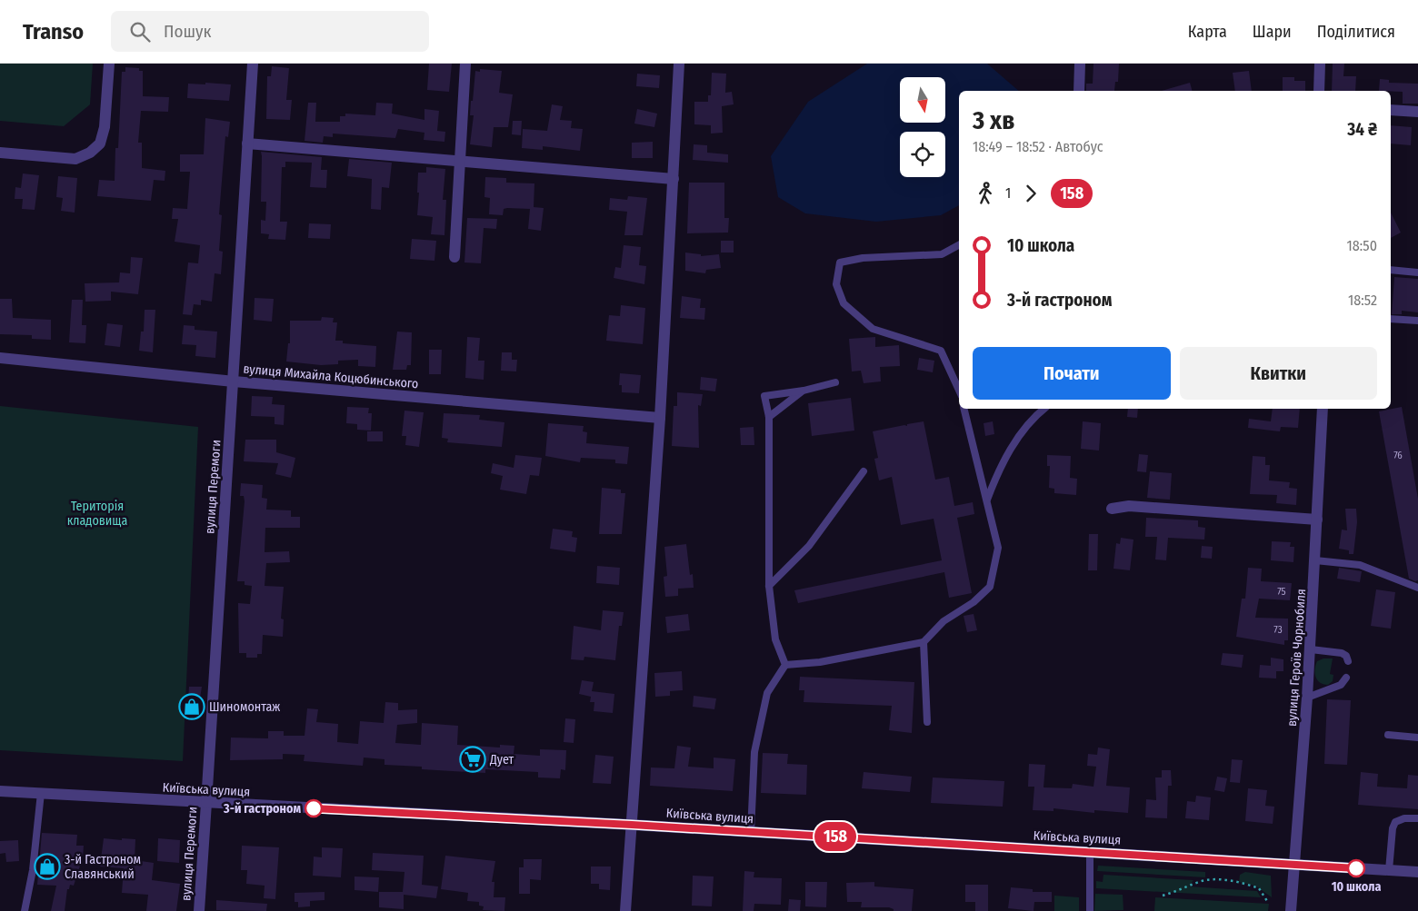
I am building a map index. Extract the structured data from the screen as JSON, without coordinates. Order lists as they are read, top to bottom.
{
  "streets": {
    "street": [
      "вулиця Михайла Коцюбинського",
      "вулиця Перемоги",
      "вулиця Героїв Чорнобиля",
      "Київська вулиця"
    ]
  },
  "crossings": [
    ["вулиця Михайла Коцюбинського", "вулиця Перемоги"],
    ["вулиця Перемоги", "Київська вулиця"],
    ["вулиця Героїв Чорнобиля", "Київська вулиця"]
  ],
  "parks": ["Територія кладовища"],
  "places": {
    "shop": ["Шиномонтаж", "3-й Гастроном Славянський"],
    "supermarket": ["Дует"],
    "other": ["3-й гастроном", "10 школа"]
  },
  "lines": ["bus line 158"],
  "house_numbers": ["76", "75", "73"],
  "north": "bottom",
  "page": {
    "header": "Transo",
    "search": "Пошук",
    "nav": ["Карта", "Шари", "Поділитися"],
    "on_map": "158",
    "heading": ["3 хв", "18:49 – 18:52 · Автобус", "34 ₴"],
    "legs": ["1", "158"],
    "list": [
      {
        "name": "10 школа",
        "value": "18:50"
      },
      {
        "name": "3-й гастроном",
        "value": "18:52"
      }
    ],
    "buttons": ["Почати", "Квитки"]
  }
}
